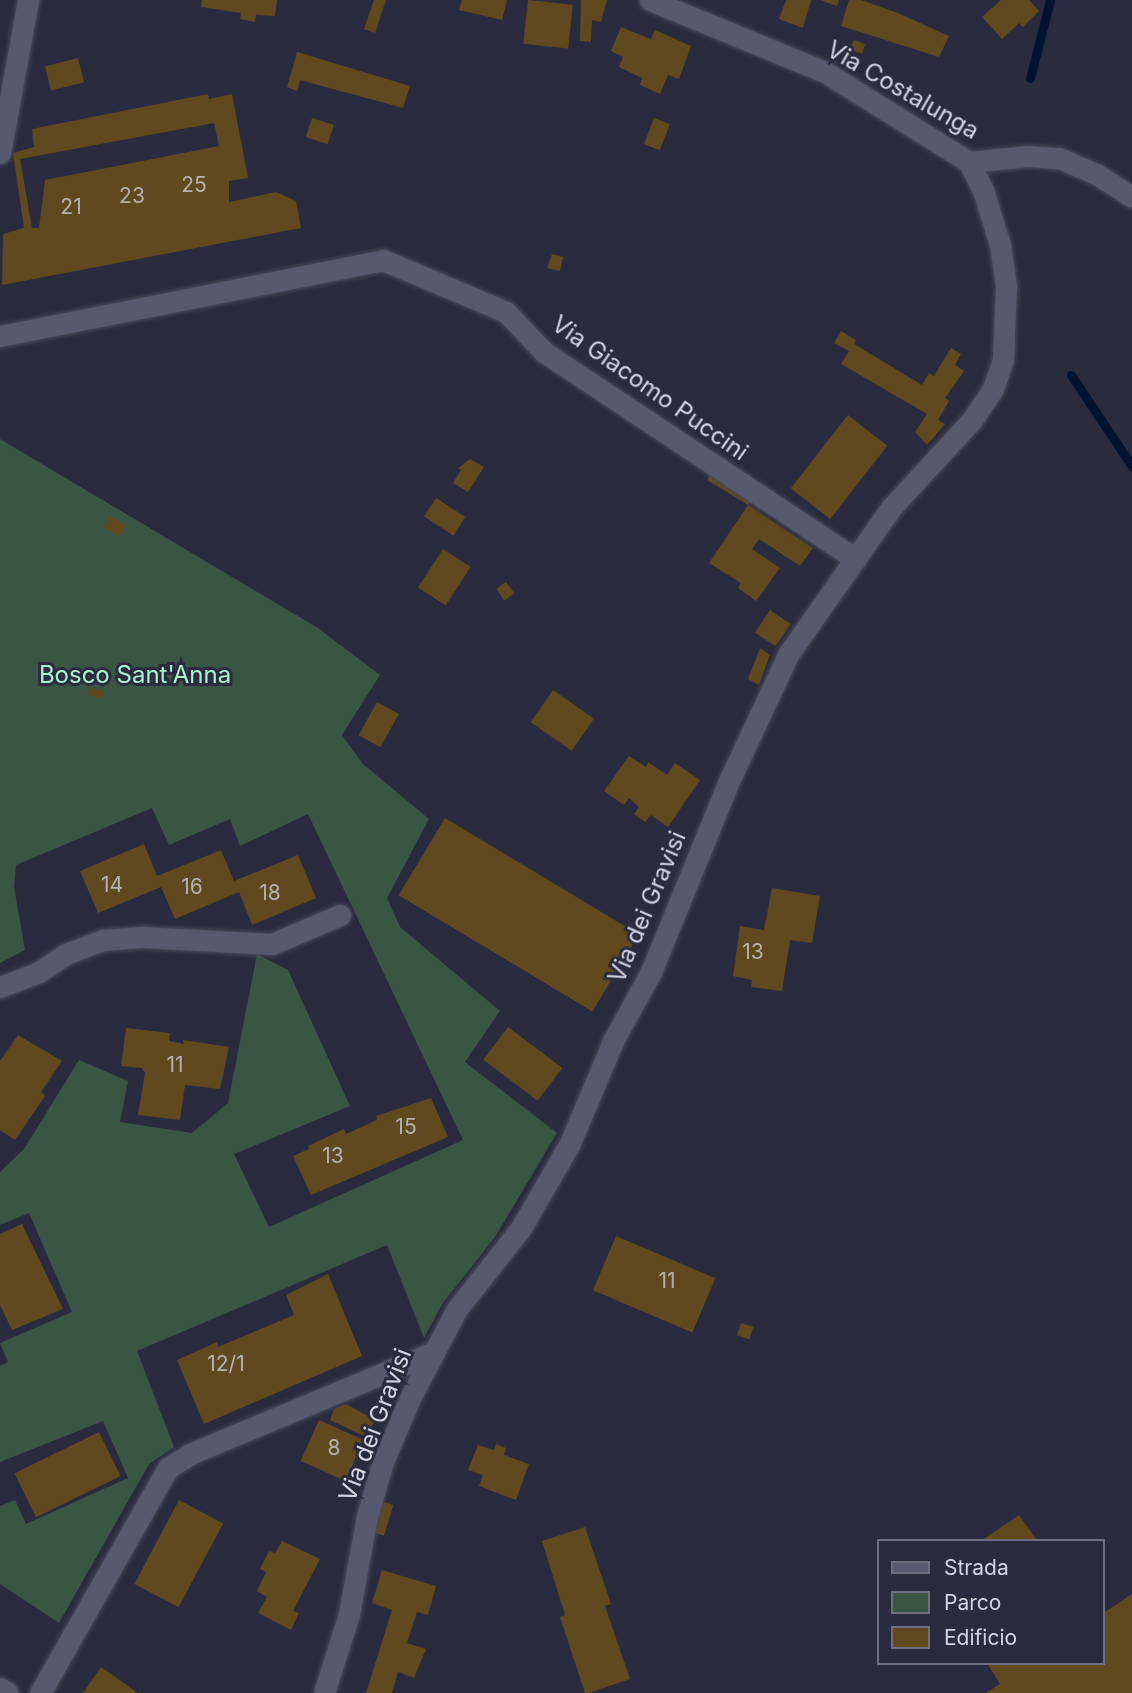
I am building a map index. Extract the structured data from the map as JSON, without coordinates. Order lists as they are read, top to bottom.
{
  "streets": {
    "street": ["Via Costalunga", "Via Giacomo Puccini", "Via dei Gravisi"]
  },
  "crossings": [
    ["Via Costalunga", "Via dei Gravisi"],
    ["Via Giacomo Puccini", "Via dei Gravisi"]
  ],
  "parks": ["Bosco Sant'Anna"],
  "house_numbers": [
    "25",
    "23",
    "21",
    "14",
    "16",
    "18",
    "13",
    "11",
    "15",
    "13",
    "11",
    "12/1",
    "8"
  ],
  "legend": ["Strada", "Parco", "Edificio"]
}
